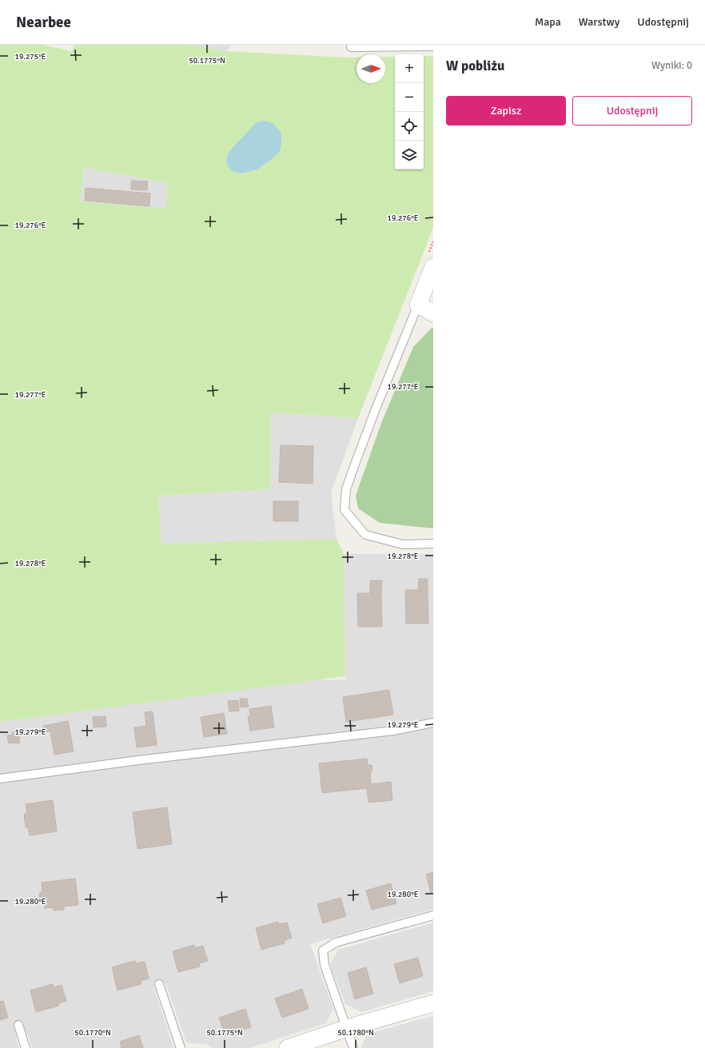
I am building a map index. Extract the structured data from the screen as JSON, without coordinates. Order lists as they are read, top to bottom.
{
  "north": "right",
  "page": {
    "header": "Nearbee",
    "nav": ["Mapa", "Warstwy", "Udostępnij"],
    "heading": ["W pobliżu", "Wyniki: 0"],
    "map_buttons": ["+", "−"],
    "buttons": ["Zapisz", "Udostępnij"]
  },
  "coordinates": [
    "19.275°E",
    "50.1775°N",
    "19.276°E",
    "19.277°E",
    "19.278°E",
    "19.279°E",
    "19.280°E",
    "50.1770°N",
    "50.1780°N"
  ]
}
